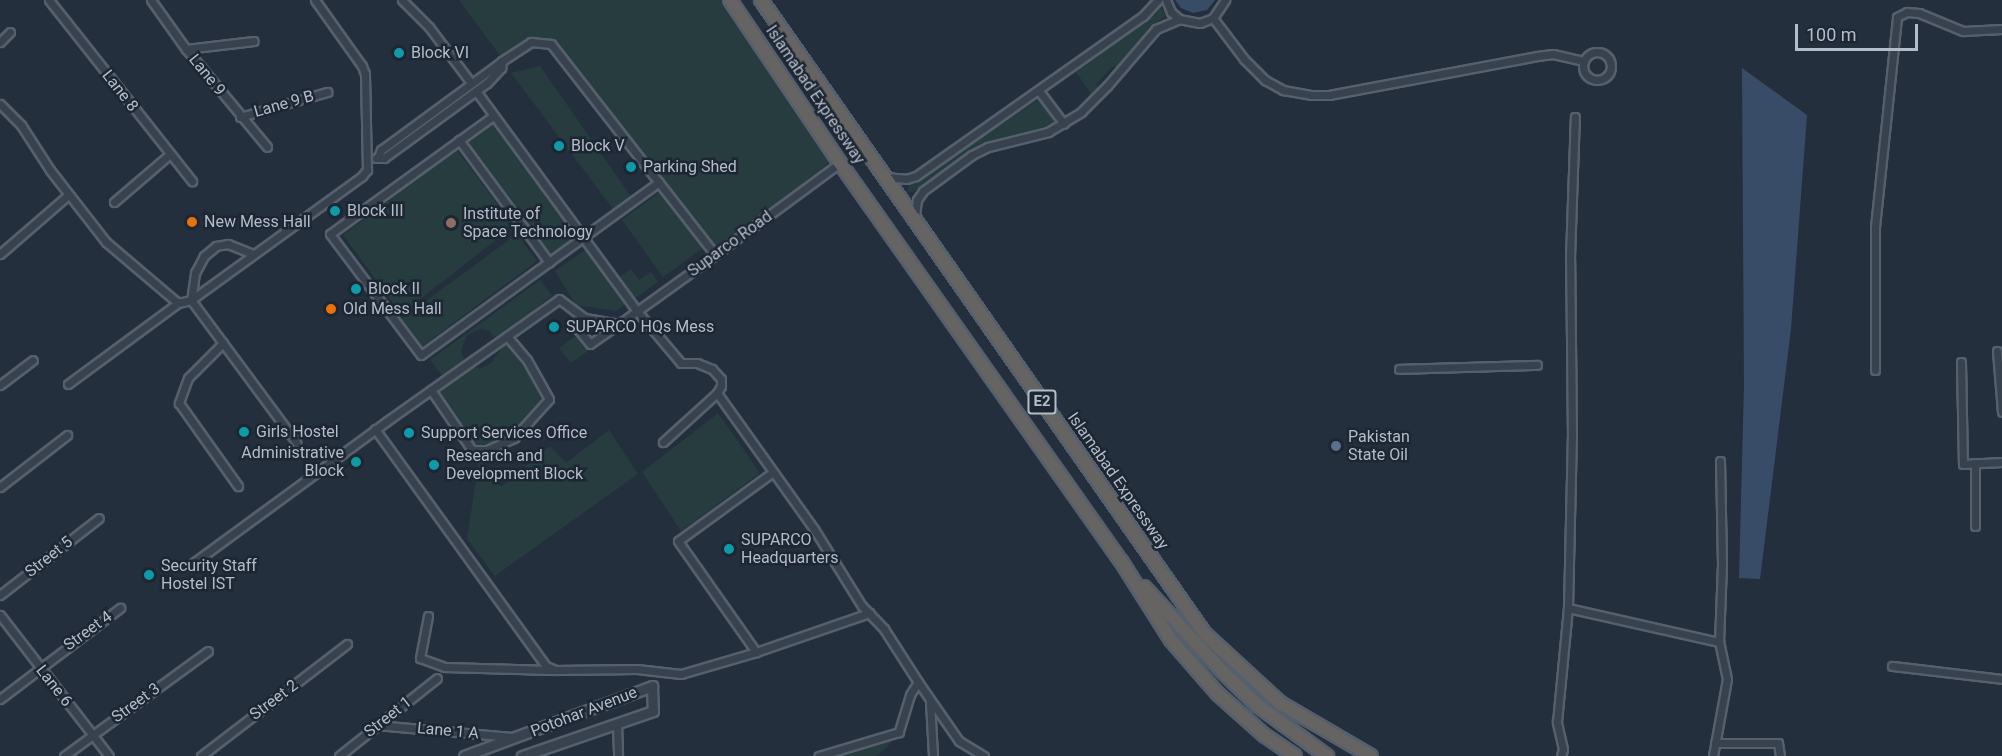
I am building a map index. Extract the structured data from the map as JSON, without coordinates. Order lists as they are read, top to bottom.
{
  "streets": {
    "highway": ["Islamabad Expressway", "E2"],
    "street": [
      "Lane 9",
      "Lane 8",
      "Lane 9 B",
      "Suparco Road",
      "Street 5",
      "Street 4",
      "Lane 6",
      "Street 2",
      "Street 3",
      "Potohar Avenue",
      "Street 1",
      "Lane 1 A"
    ]
  },
  "crossings": [
    ["Lane 9", "Lane 9 B"],
    ["Islamabad Expressway", "Suparco Road"],
    ["Street 4", "Lane 6"],
    ["Lane 6", "Street 3"],
    ["Potohar Avenue", "Lane 1 A"],
    ["Street 1", "Lane 1 A"]
  ],
  "places": [
    "Block VI",
    "Block V",
    "Parking Shed",
    "Block III",
    "New Mess Hall",
    "Institute of Space Technology",
    "Block II",
    "Old Mess Hall",
    "SUPARCO HQs Mess",
    "Girls Hostel",
    "Support Services Office",
    "Pakistan State Oil",
    "Administrative Block",
    "Research and Development Block",
    "SUPARCO Headquarters",
    "Security Staff Hostel IST"
  ],
  "scale_bar": "100 m"
}
